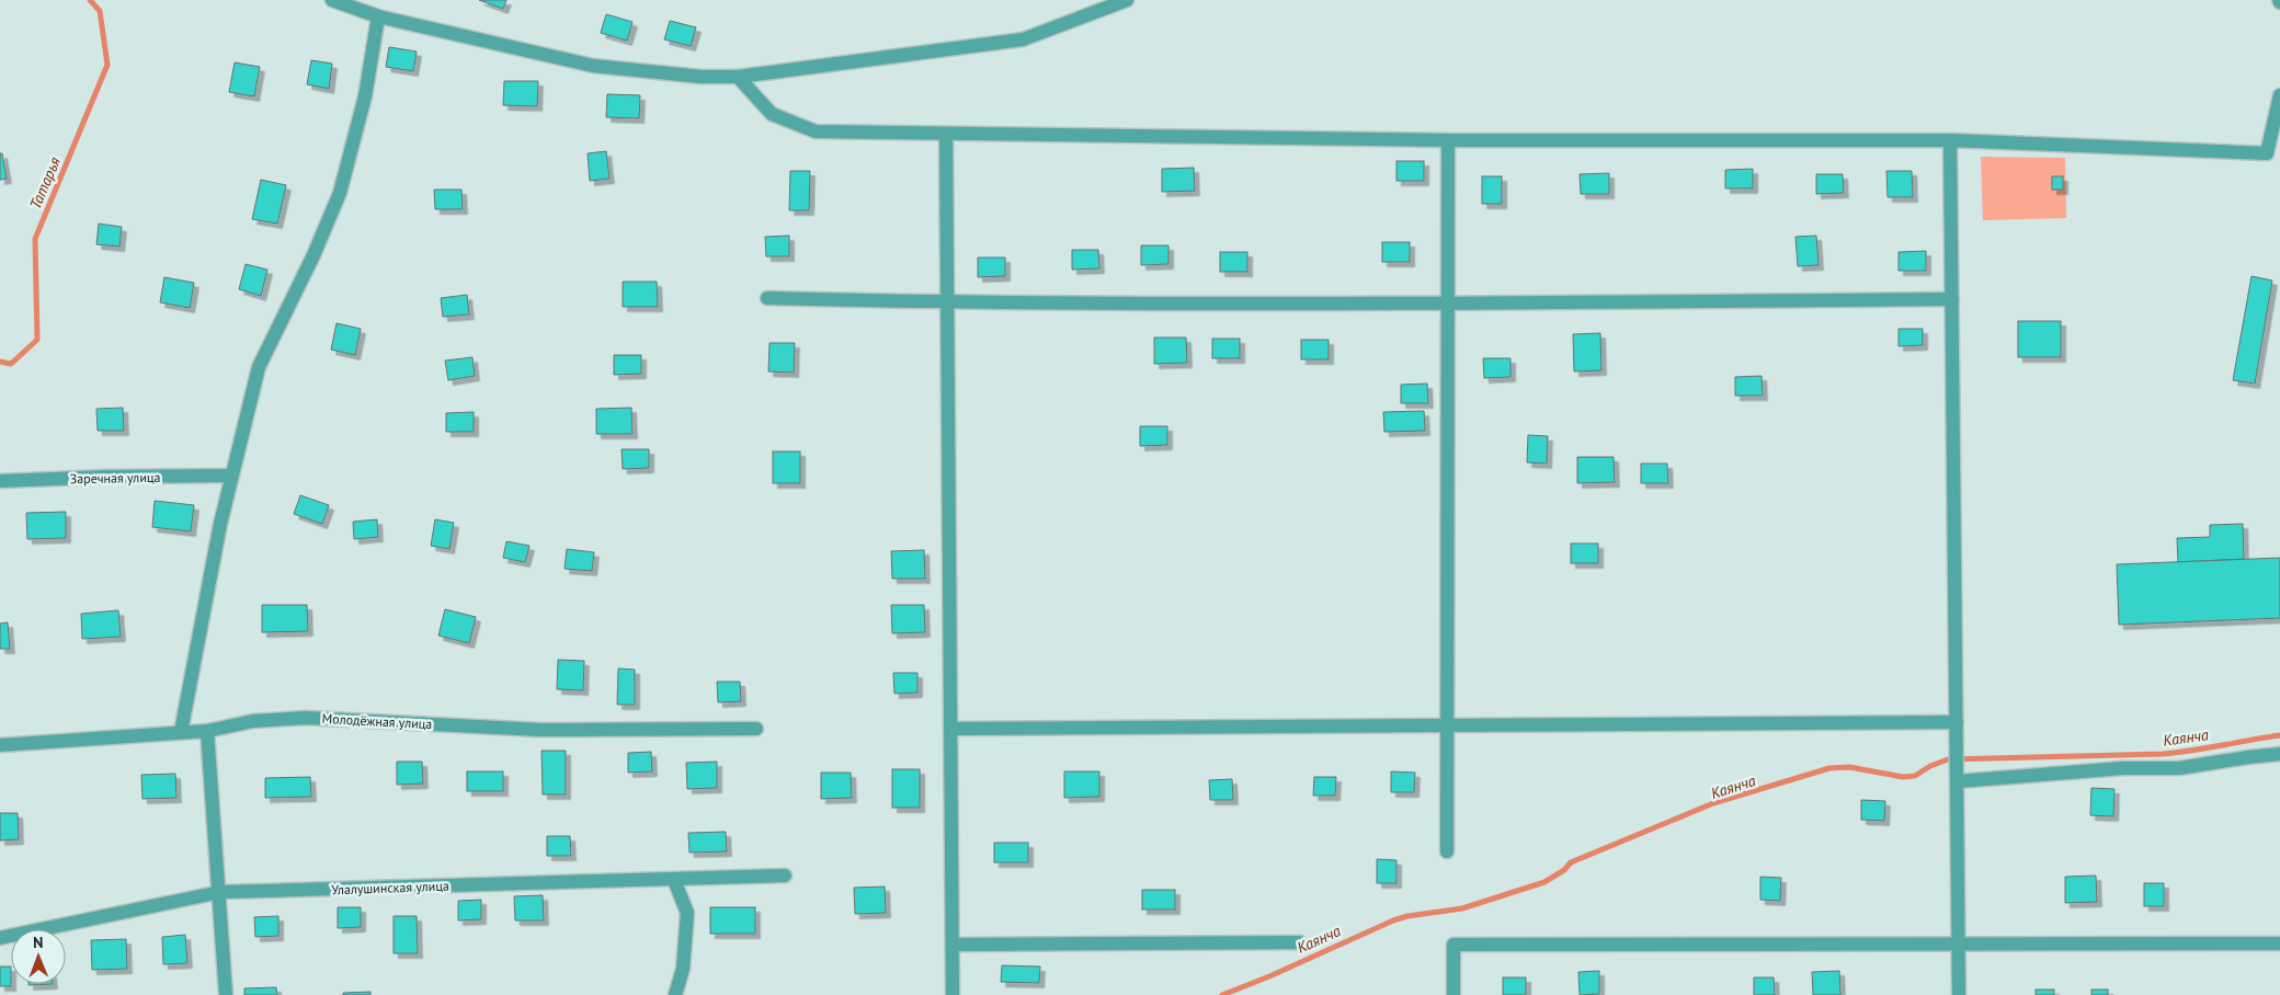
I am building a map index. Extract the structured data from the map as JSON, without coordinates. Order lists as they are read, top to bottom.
{
  "streets": {
    "street": ["Заречная улица", "Молодёжная улица", "Улалушинская улица"]
  },
  "water": ["Татарья", "Каянча"],
  "north": "top"
}
